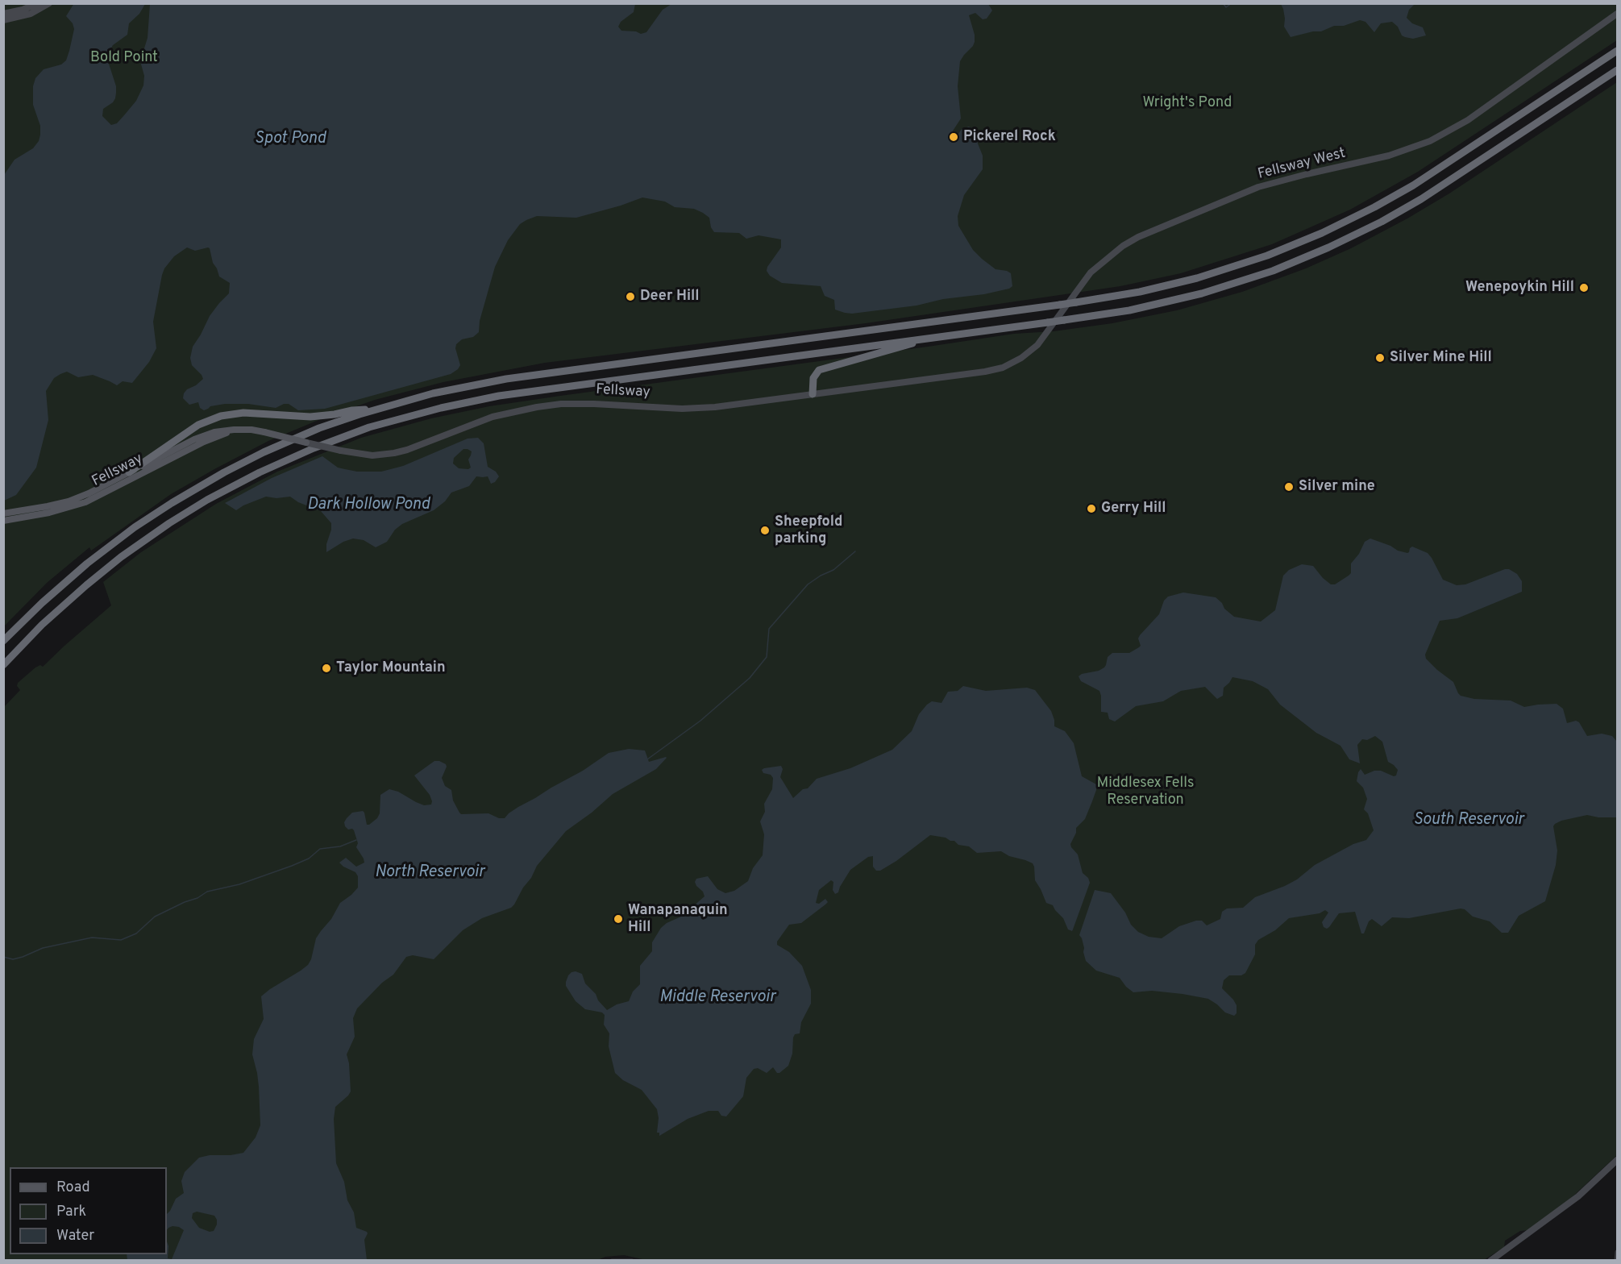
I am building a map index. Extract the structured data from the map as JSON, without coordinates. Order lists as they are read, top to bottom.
{
  "streets": {
    "main road": ["Fellsway West", "Fellsway"]
  },
  "crossings": [
    ["Fellsway West", "Fellsway"]
  ],
  "water": [
    "Spot Pond",
    "Dark Hollow Pond",
    "South Reservoir",
    "North Reservoir",
    "Middle Reservoir"
  ],
  "parks": ["Bold Point", "Wright's Pond", "Middlesex Fells Reservation"],
  "places": [
    "Pickerel Rock",
    "Wenepoykin Hill",
    "Deer Hill",
    "Silver Mine Hill",
    "Silver mine",
    "Gerry Hill",
    "Sheepfold parking",
    "Taylor Mountain",
    "Wanapanaquin Hill"
  ],
  "legend": ["Road", "Park", "Water"]
}
